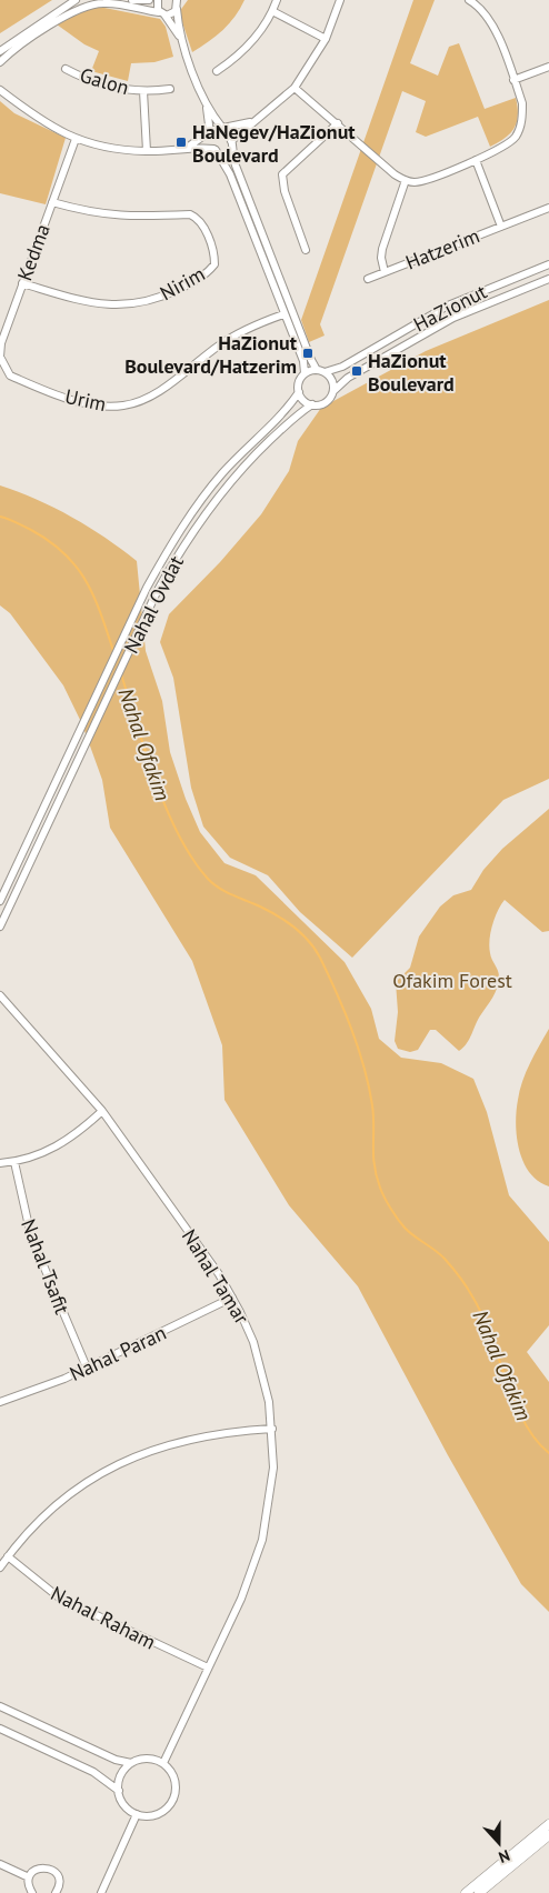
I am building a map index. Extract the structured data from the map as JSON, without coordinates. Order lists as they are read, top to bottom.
{
  "streets": {
    "street": [
      "Galon",
      "Hatzerim",
      "Kedma",
      "Nirim",
      "HaZionut",
      "Urim",
      "Nahal Ovdat",
      "Nahal Tsafit",
      "Nahal Tamar",
      "Nahal Paran",
      "Nahal Raham"
    ]
  },
  "crossings": [
    ["Kedma", "Nirim"],
    ["Kedma", "Urim"],
    ["HaZionut", "Nahal Ovdat"],
    ["Nahal Tsafit", "Nahal Paran"],
    ["Nahal Tamar", "Nahal Paran"],
    ["Nahal Tamar", "Nahal Raham"]
  ],
  "water": ["Nahal Ofakim"],
  "parks": ["Ofakim Forest"],
  "places": {
    "transit": ["HaNegev/HaZionut Boulevard", "HaZionut Boulevard/Hatzerim", "HaZionut Boulevard"]
  },
  "north": "bottom"
}
